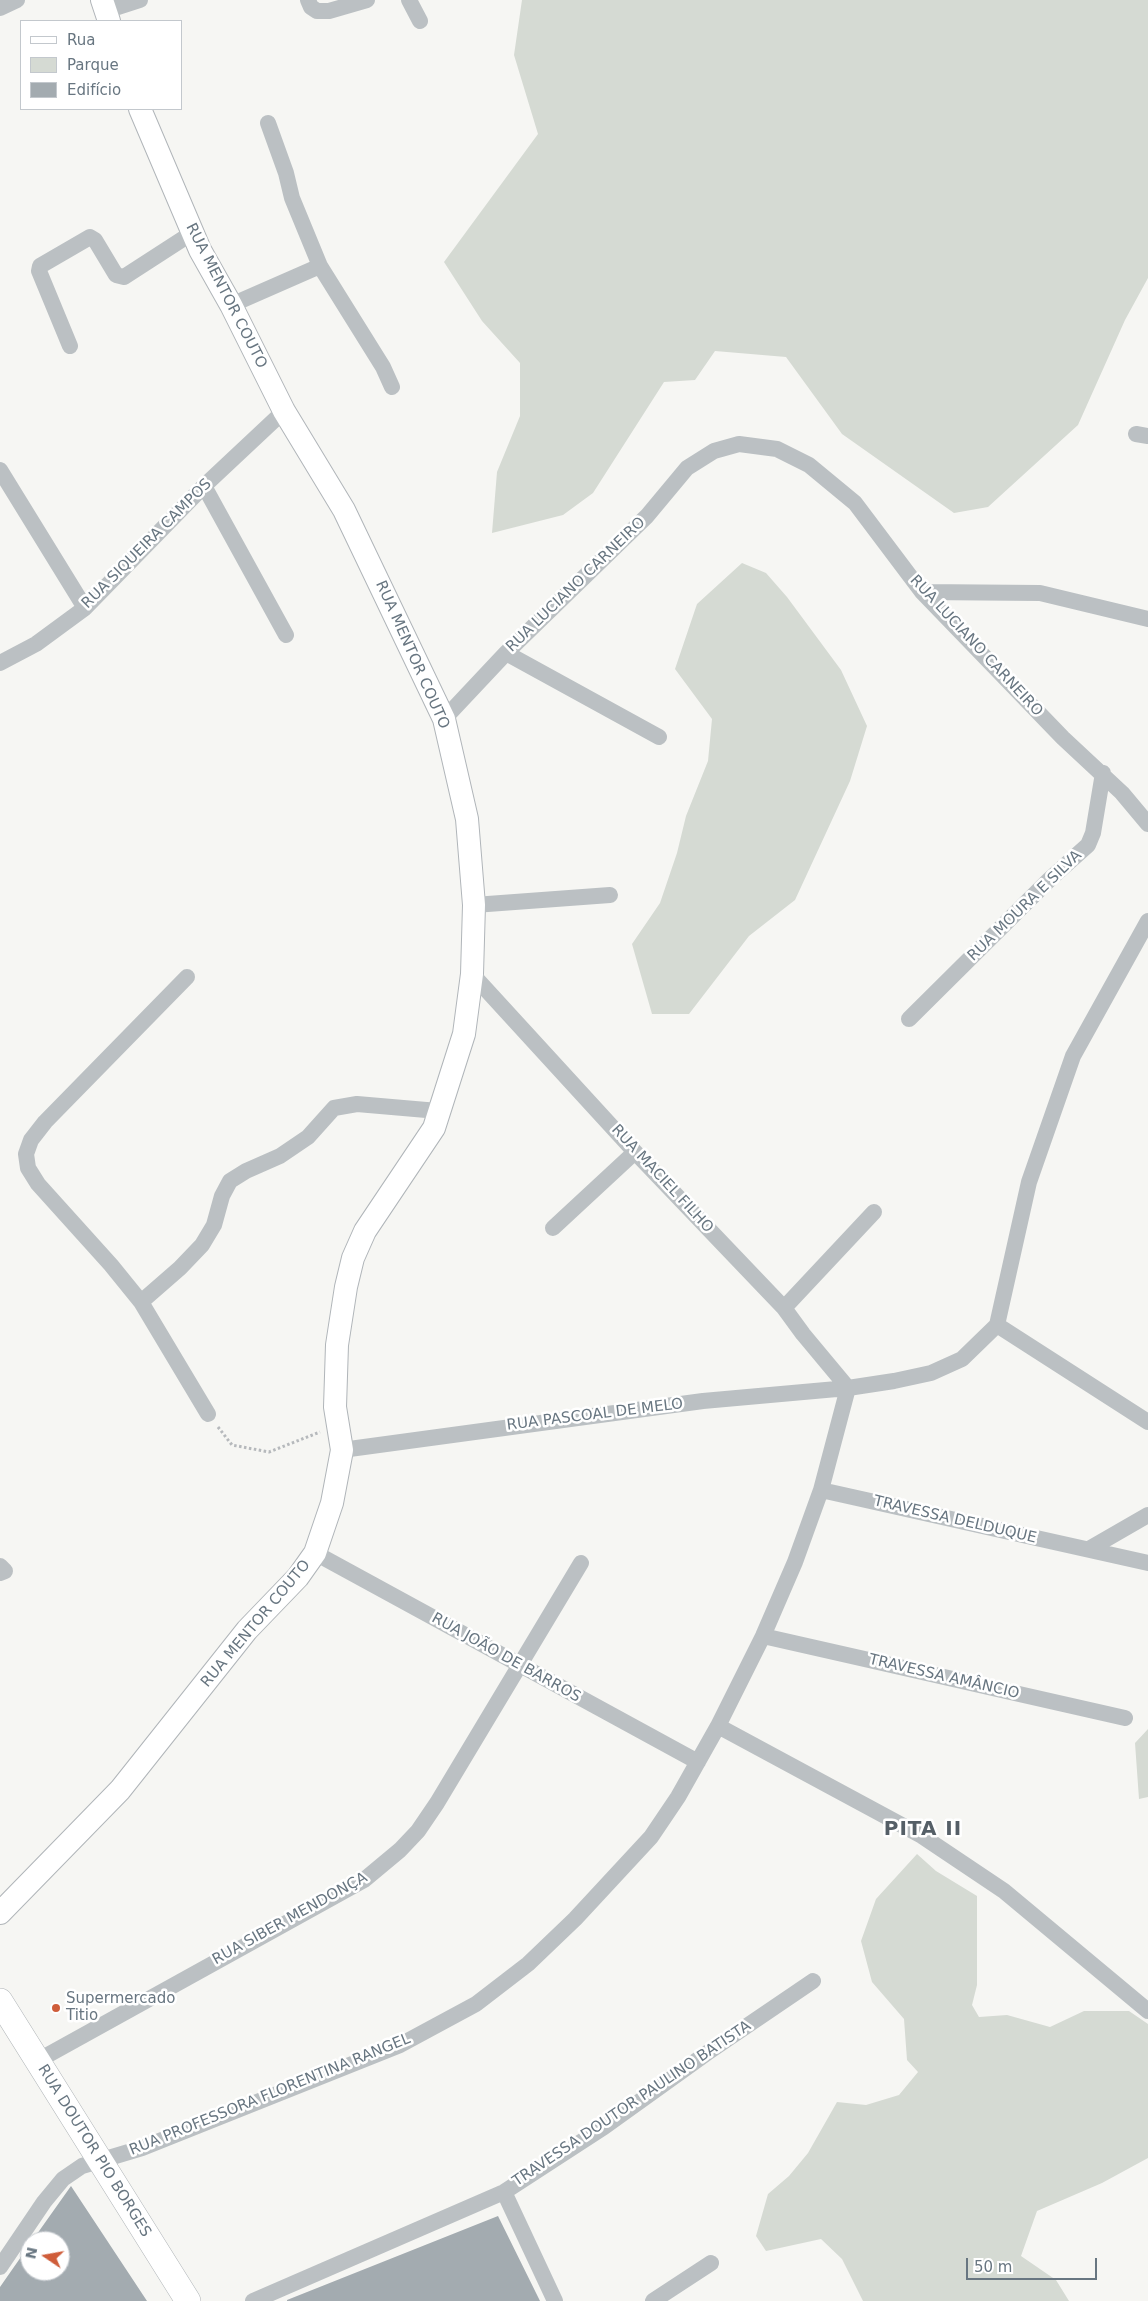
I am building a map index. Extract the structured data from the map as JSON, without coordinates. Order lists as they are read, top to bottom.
{
  "streets": {
    "main road": ["RUA DOUTOR PIO BORGES"],
    "street": [
      "RUA MENTOR COUTO",
      "RUA SIQUEIRA CAMPOS",
      "RUA LUCIANO CARNEIRO",
      "RUA MOURA E SILVA",
      "RUA MACIEL FILHO",
      "RUA PASCOAL DE MELO",
      "TRAVESSA DELDUQUE",
      "RUA JOÃO DE BARROS",
      "TRAVESSA AMÂNCIO",
      "RUA SIBER MENDONÇA",
      "RUA PROFESSORA FLORENTINA RANGEL",
      "TRAVESSA DOUTOR PAULINO BATISTA"
    ]
  },
  "crossings": [
    ["RUA MENTOR COUTO", "RUA SIQUEIRA CAMPOS"],
    ["RUA MENTOR COUTO", "RUA LUCIANO CARNEIRO"],
    ["RUA MENTOR COUTO", "RUA MACIEL FILHO"],
    ["RUA MENTOR COUTO", "RUA PASCOAL DE MELO"],
    ["RUA MENTOR COUTO", "RUA JOÃO DE BARROS"],
    ["RUA LUCIANO CARNEIRO", "RUA MOURA E SILVA"],
    ["RUA MACIEL FILHO", "RUA PASCOAL DE MELO"],
    ["RUA MACIEL FILHO", "RUA PROFESSORA FLORENTINA RANGEL"],
    ["RUA PASCOAL DE MELO", "RUA PROFESSORA FLORENTINA RANGEL"],
    ["TRAVESSA DELDUQUE", "RUA PROFESSORA FLORENTINA RANGEL"],
    ["RUA JOÃO DE BARROS", "RUA SIBER MENDONÇA"],
    ["RUA JOÃO DE BARROS", "RUA PROFESSORA FLORENTINA RANGEL"],
    ["TRAVESSA AMÂNCIO", "RUA PROFESSORA FLORENTINA RANGEL"],
    ["RUA SIBER MENDONÇA", "RUA DOUTOR PIO BORGES"],
    ["RUA PROFESSORA FLORENTINA RANGEL", "RUA DOUTOR PIO BORGES"]
  ],
  "districts": ["PITA II"],
  "places": ["Supermercado Titio"],
  "legend": ["Rua", "Parque", "Edifício"],
  "scale_bar": "50 m",
  "north": "left"
}
